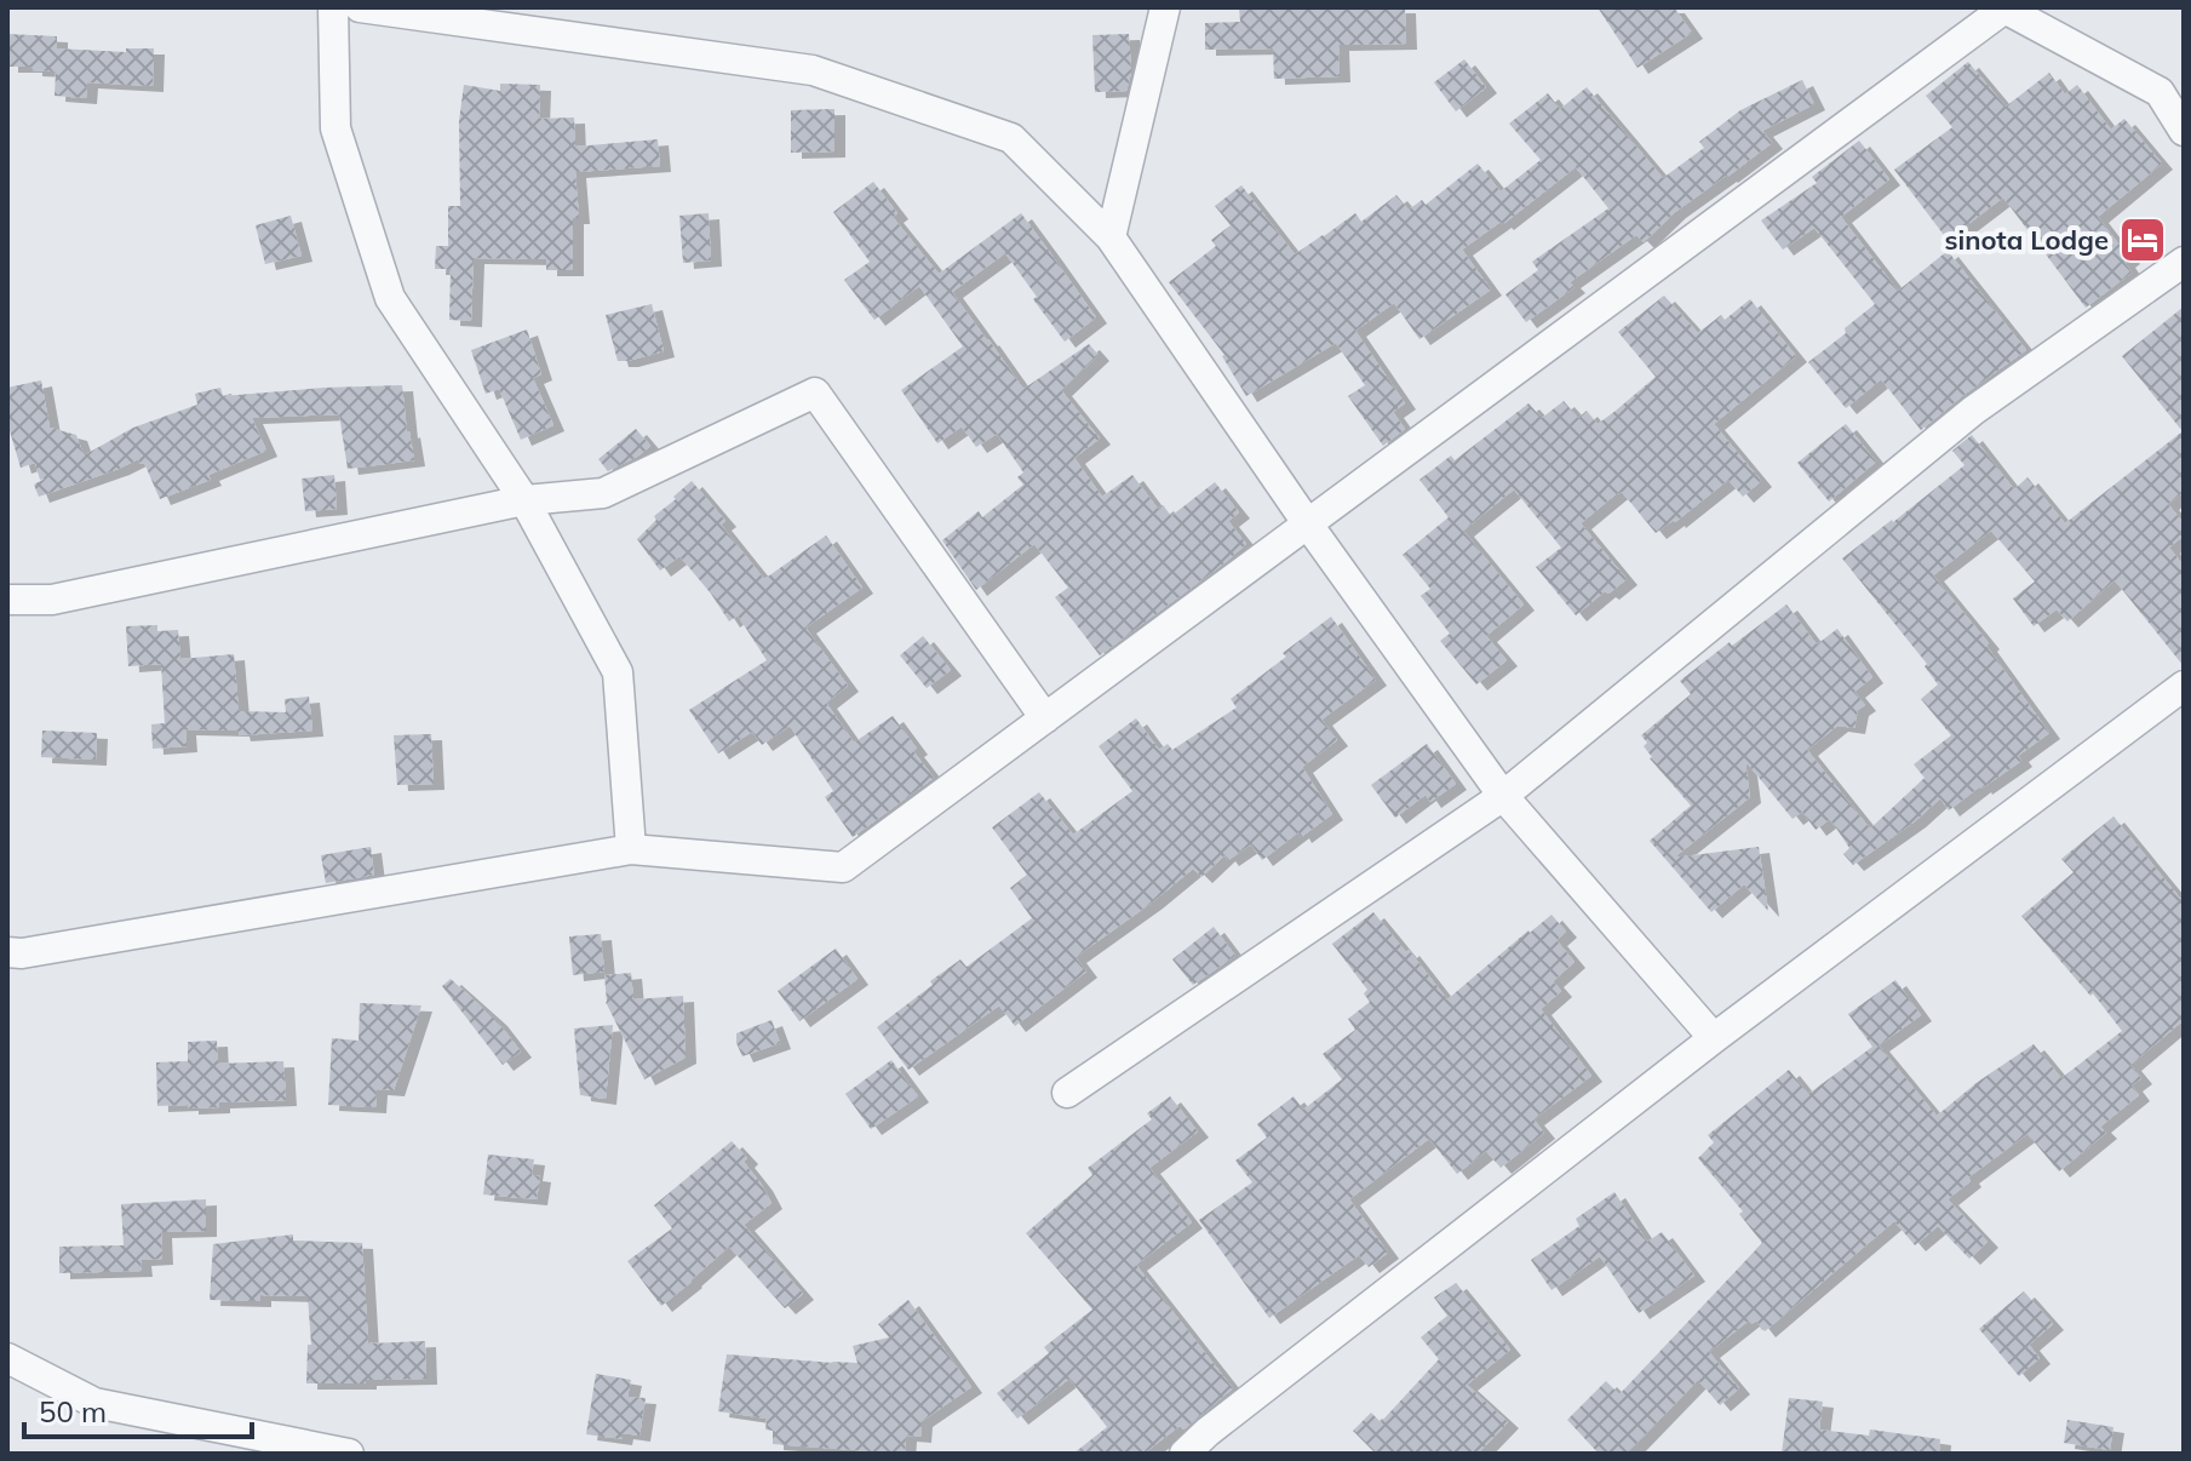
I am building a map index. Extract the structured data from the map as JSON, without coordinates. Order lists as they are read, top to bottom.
{
  "places": {
    "hotel": ["sinota Lodge"]
  },
  "scale_bar": "50 m"
}
